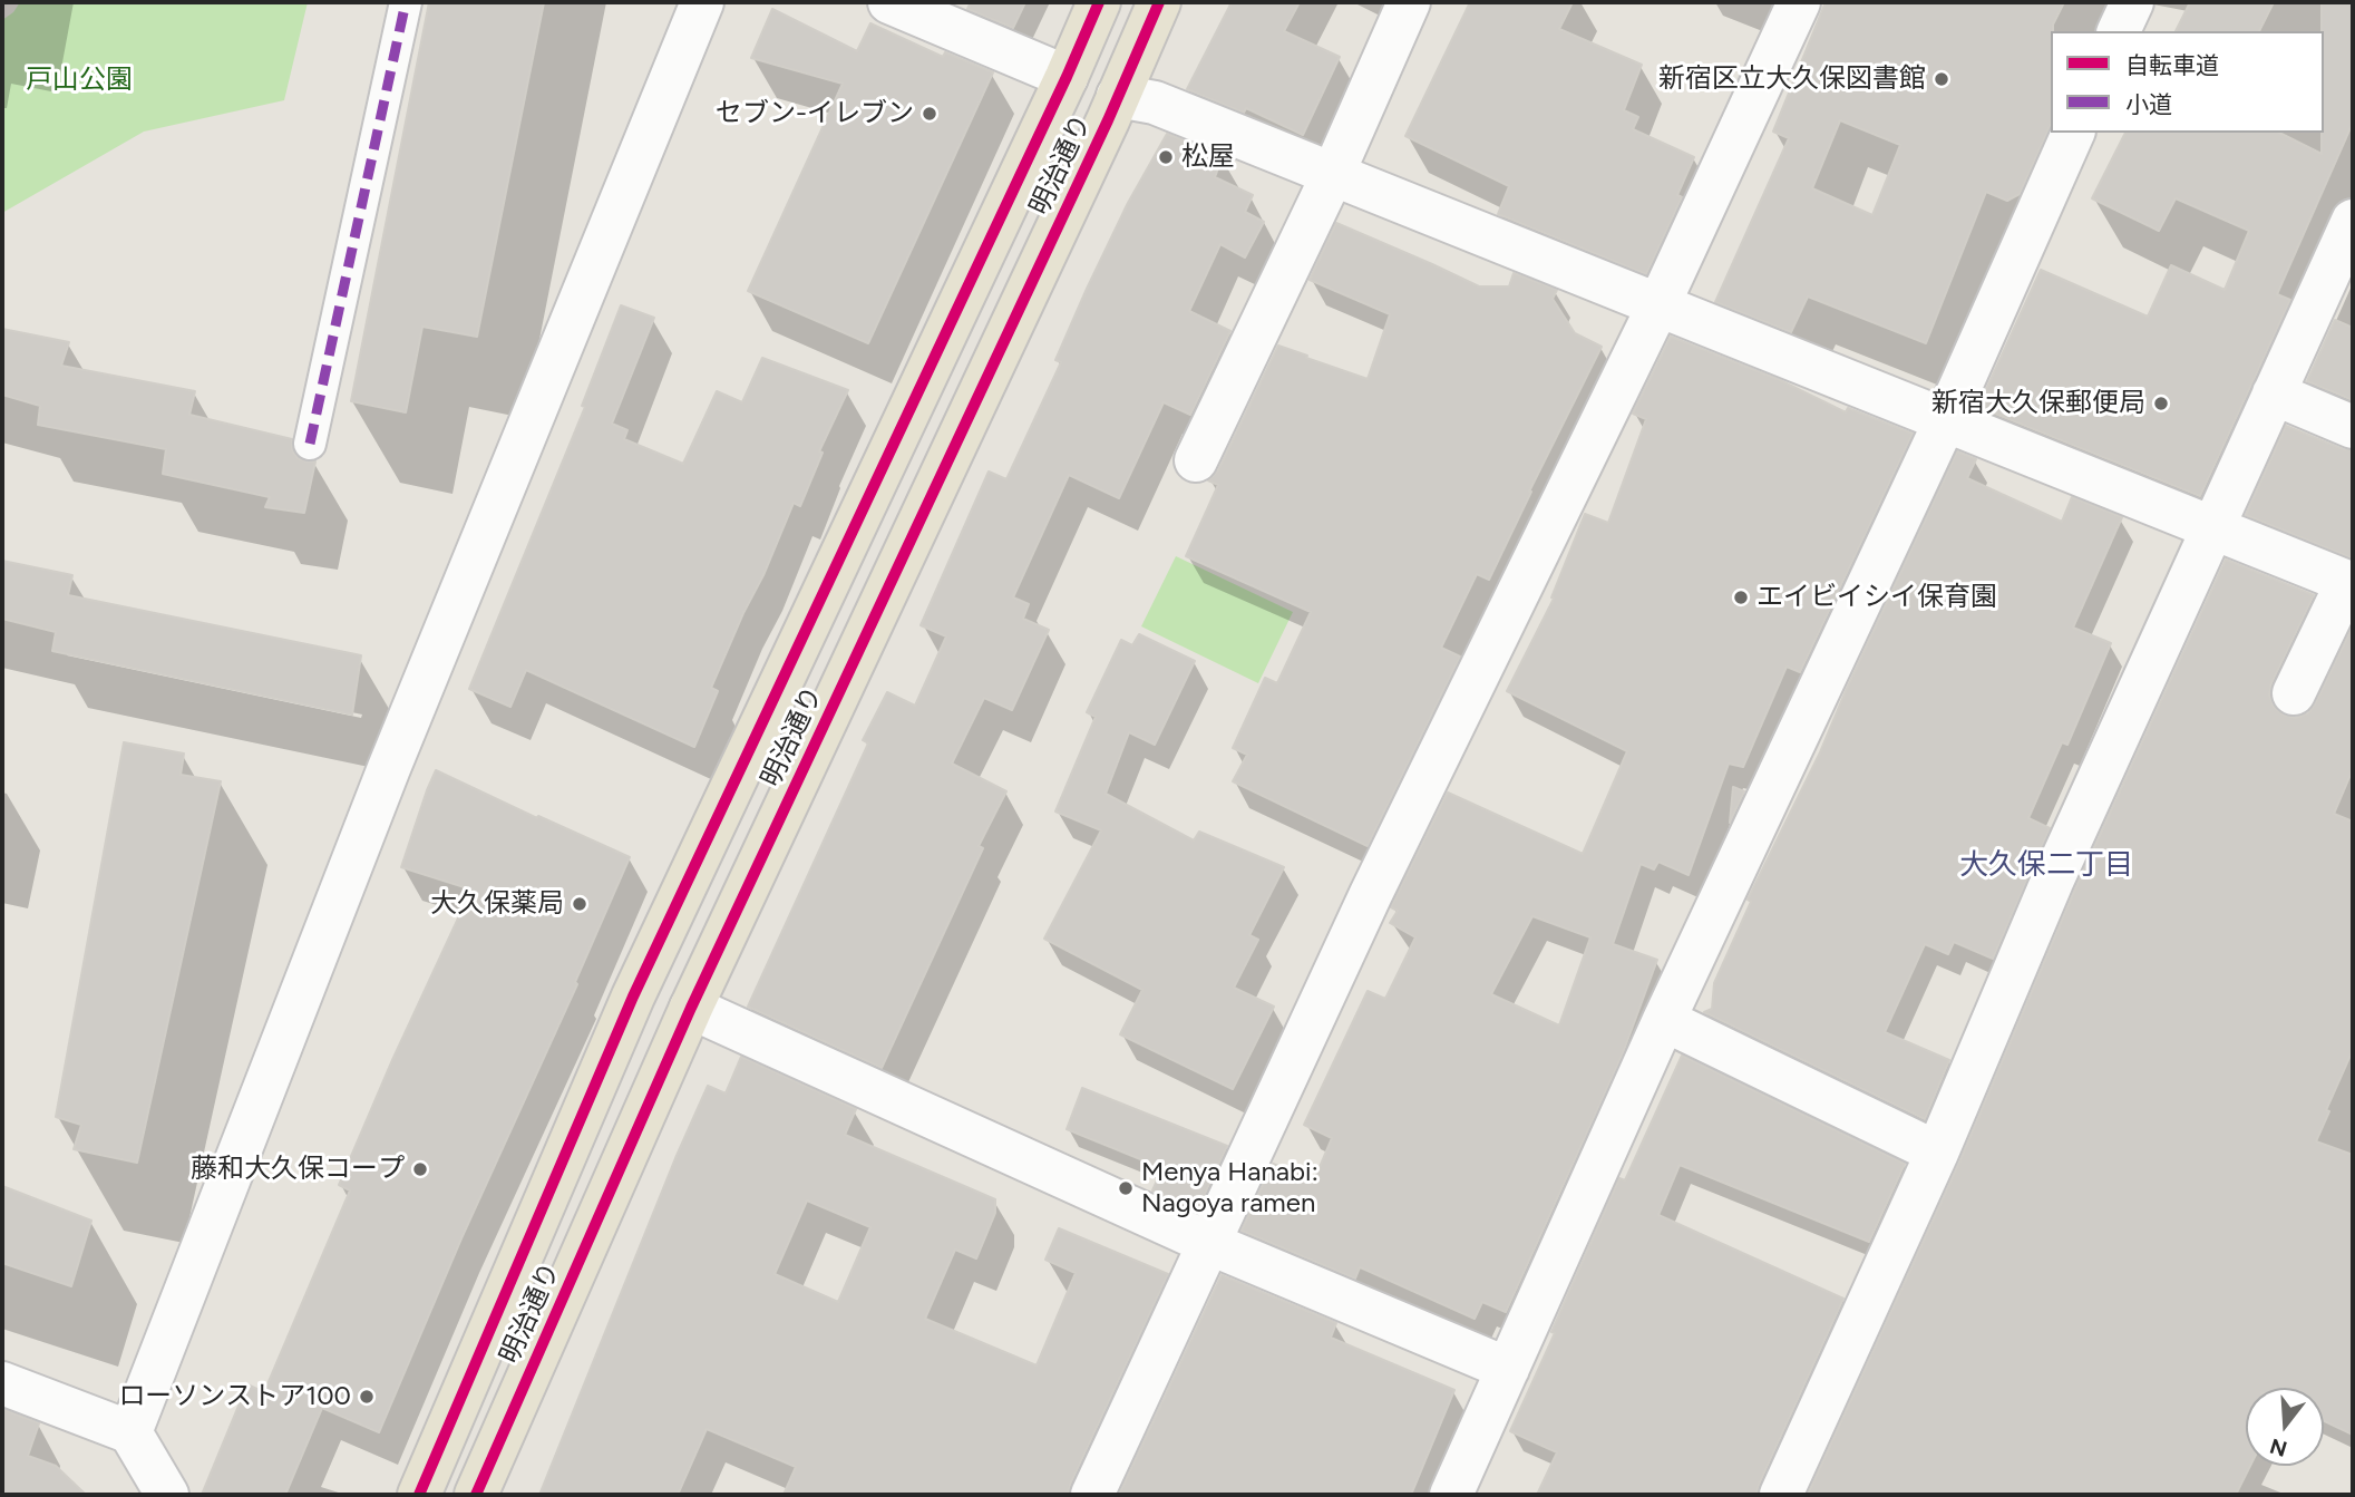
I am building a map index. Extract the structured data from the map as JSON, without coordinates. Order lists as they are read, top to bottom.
{
  "streets": {
    "main road": ["明治通り"]
  },
  "districts": ["大久保二丁目"],
  "parks": ["戸山公園"],
  "places": [
    "新宿区立大久保図書館",
    "セブン-イレブン",
    "松屋",
    "新宿大久保郵便局",
    "エイビイシイ保育園",
    "大久保薬局",
    "藤和大久保コープ",
    "Menya Hanabi: Nagoya ramen",
    "ローソンストア100"
  ],
  "legend": ["自転車道", "小道"],
  "north": "bottom"
}
